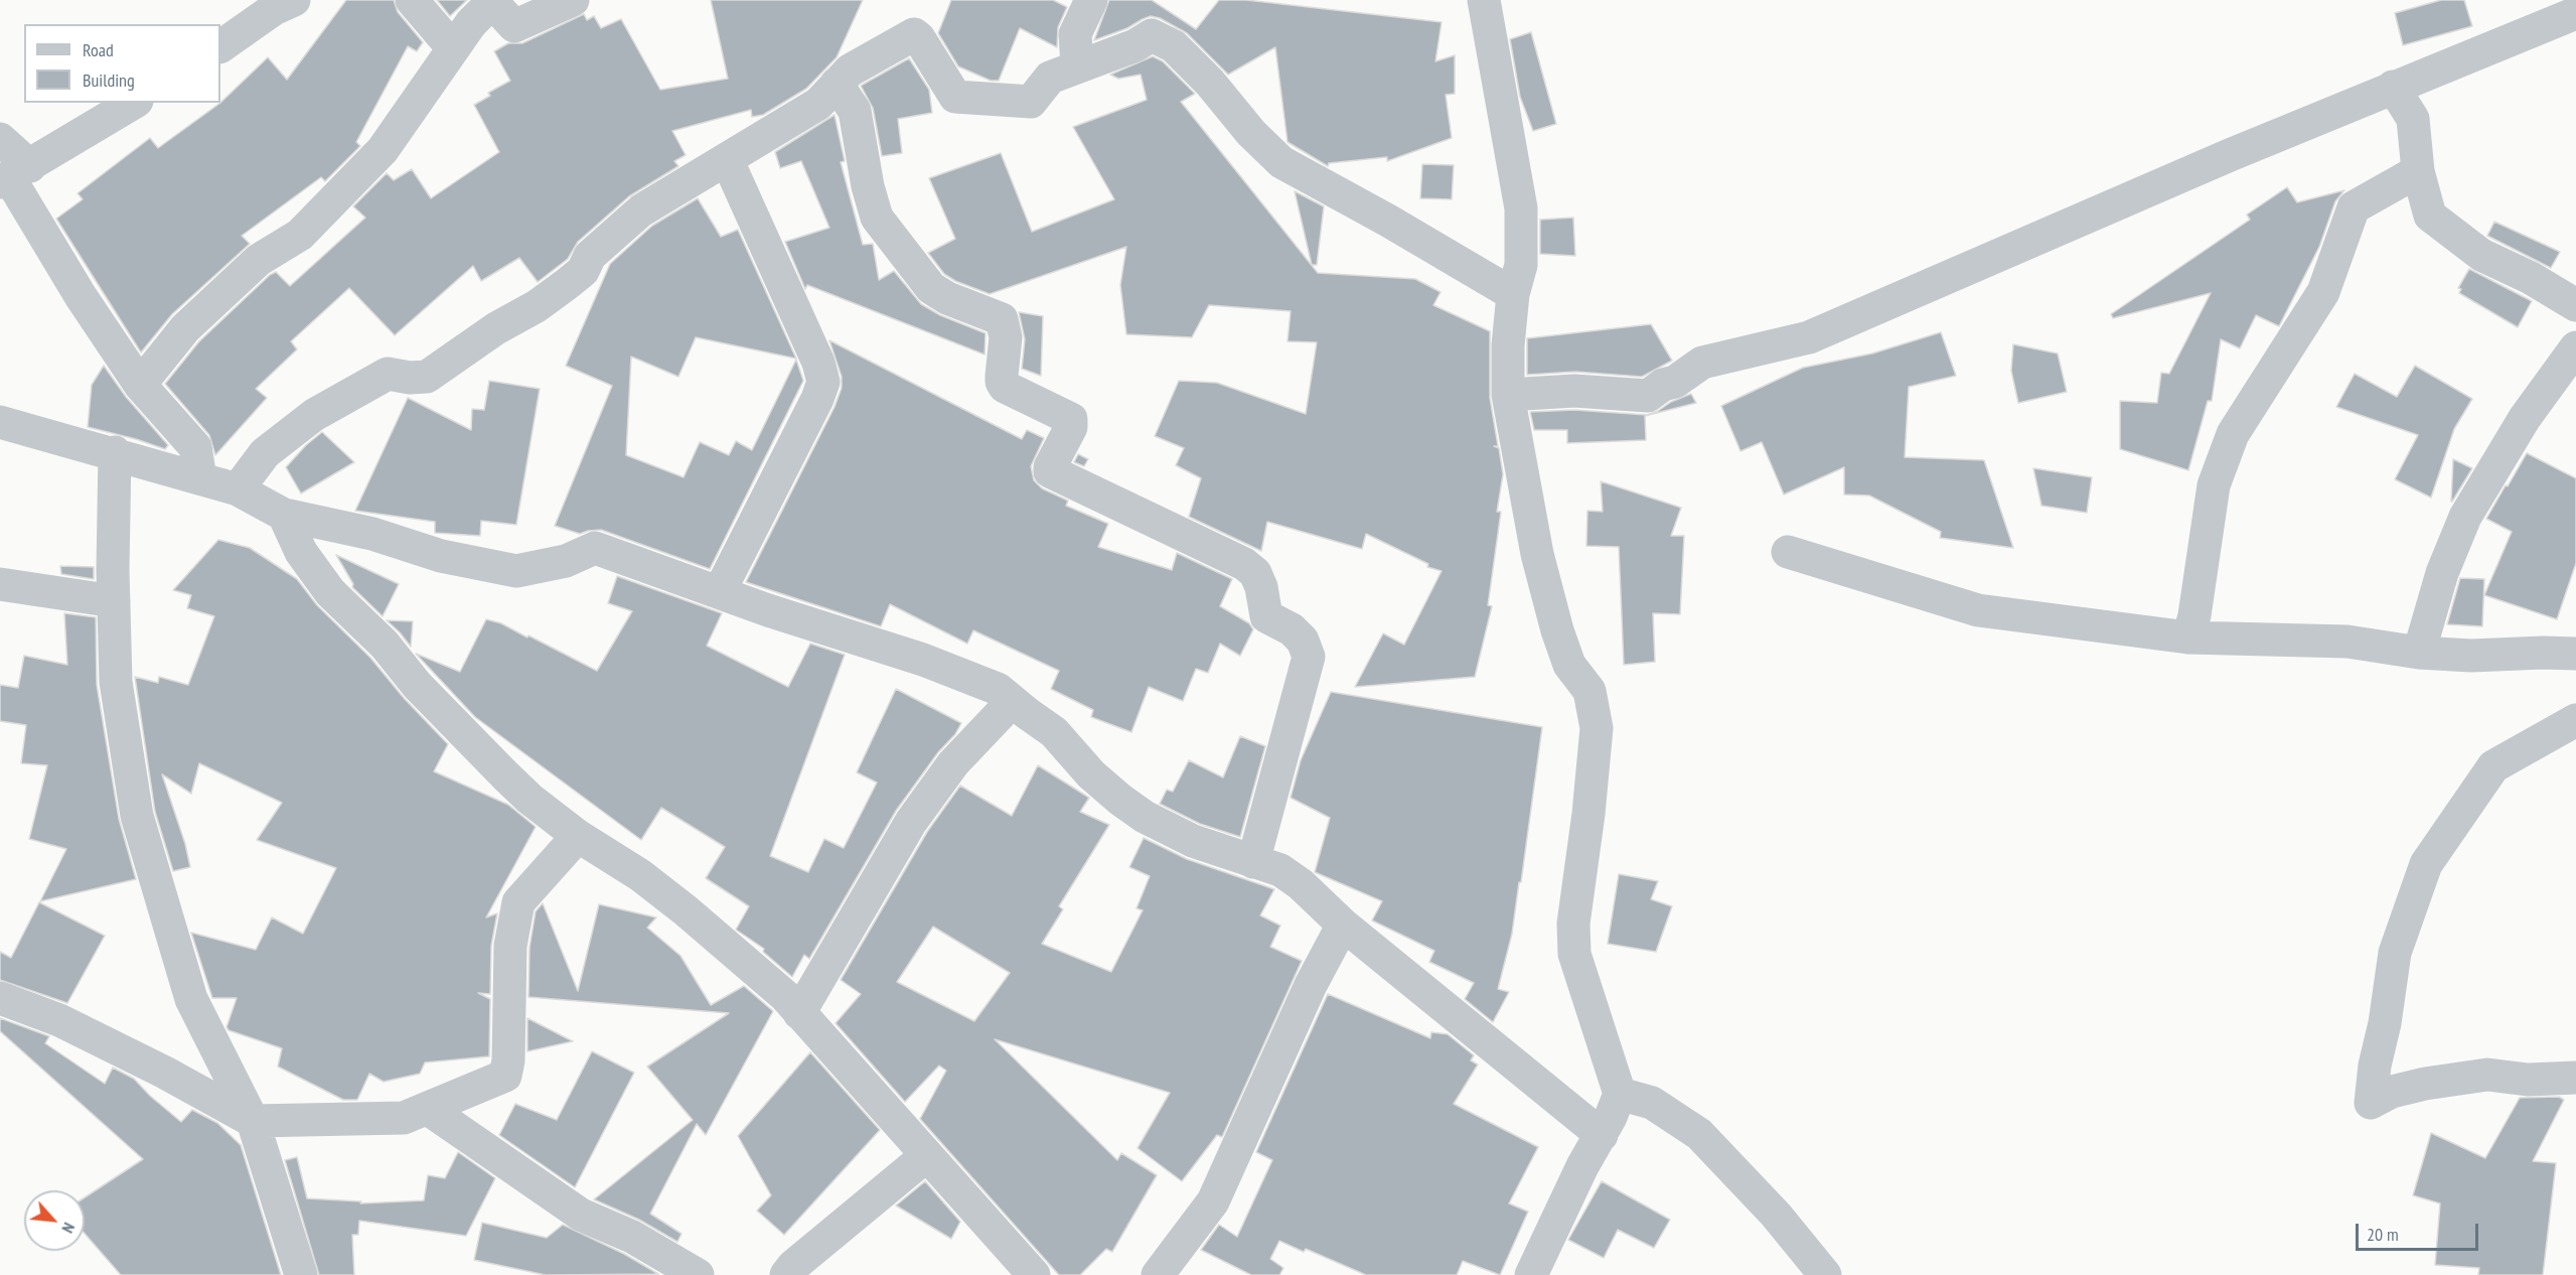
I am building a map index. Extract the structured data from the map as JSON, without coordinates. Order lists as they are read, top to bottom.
{
  "legend": ["Road", "Building"],
  "scale_bar": "20 m",
  "north": "bottom right"
}
